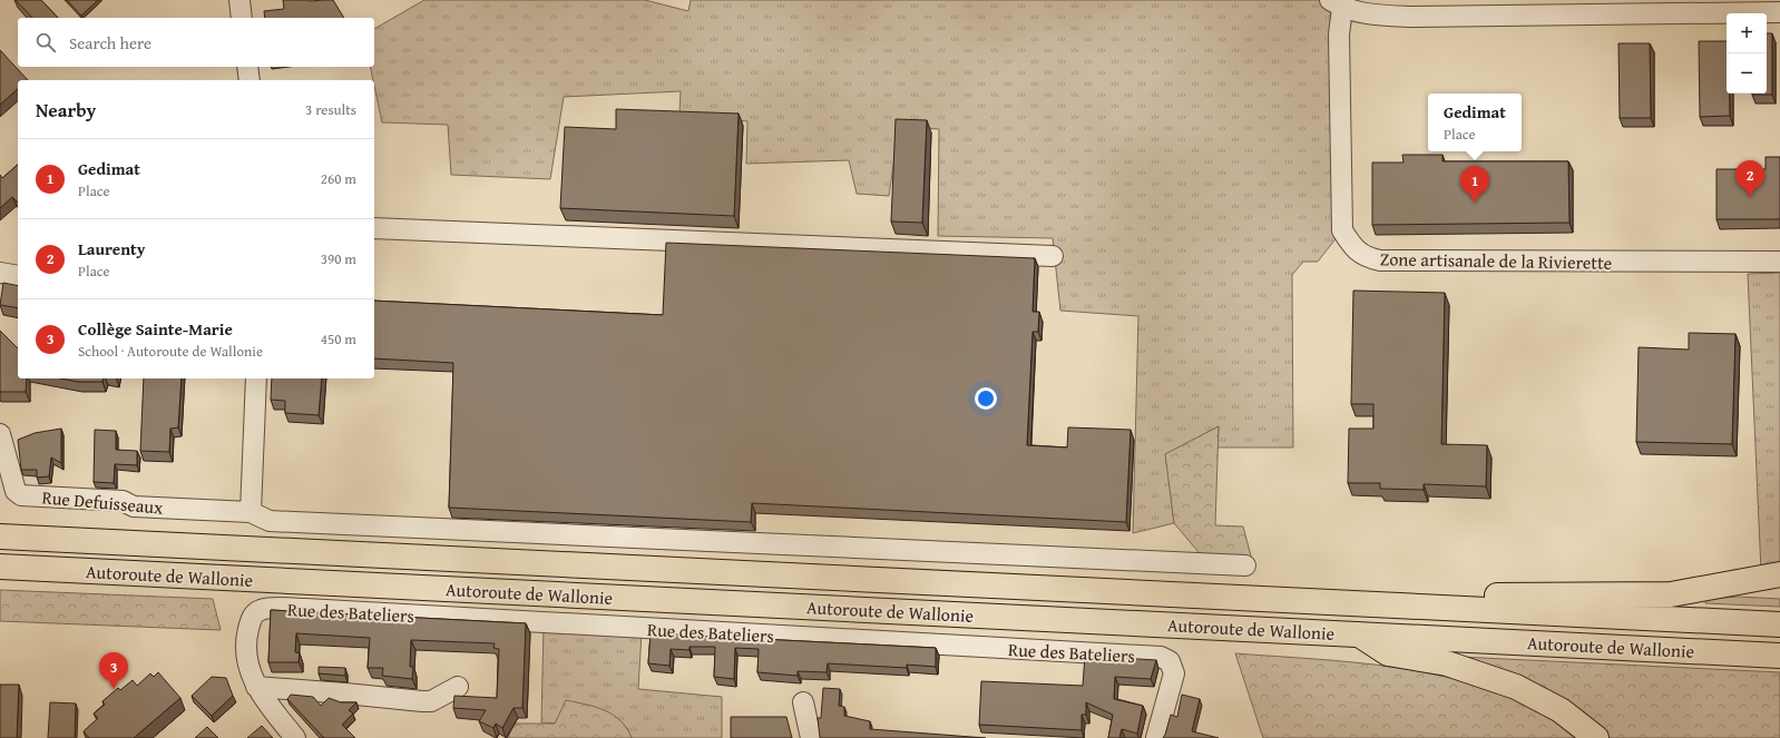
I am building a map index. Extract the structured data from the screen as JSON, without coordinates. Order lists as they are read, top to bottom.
{
  "streets": {
    "highway": ["Autoroute de Wallonie"],
    "street": ["Zone artisanale de la Rivierette", "Rue Defuisseaux", "Rue des Bateliers"]
  },
  "page": {
    "map_buttons": ["+", "−"],
    "search": "Search here",
    "heading": ["Nearby", "3 results"],
    "popup": ["Gedimat", "Place"],
    "list": [
      {
        "mark": "1",
        "name": "Gedimat",
        "note": "Place",
        "value": "260 m"
      },
      {
        "mark": "2",
        "name": "Laurenty",
        "note": "Place",
        "value": "390 m"
      },
      {
        "mark": "3",
        "name": "Collège Sainte-Marie",
        "note": "School · Autoroute de Wallonie",
        "value": "450 m"
      }
    ],
    "pins": ["2", "1", "3"]
  }
}
